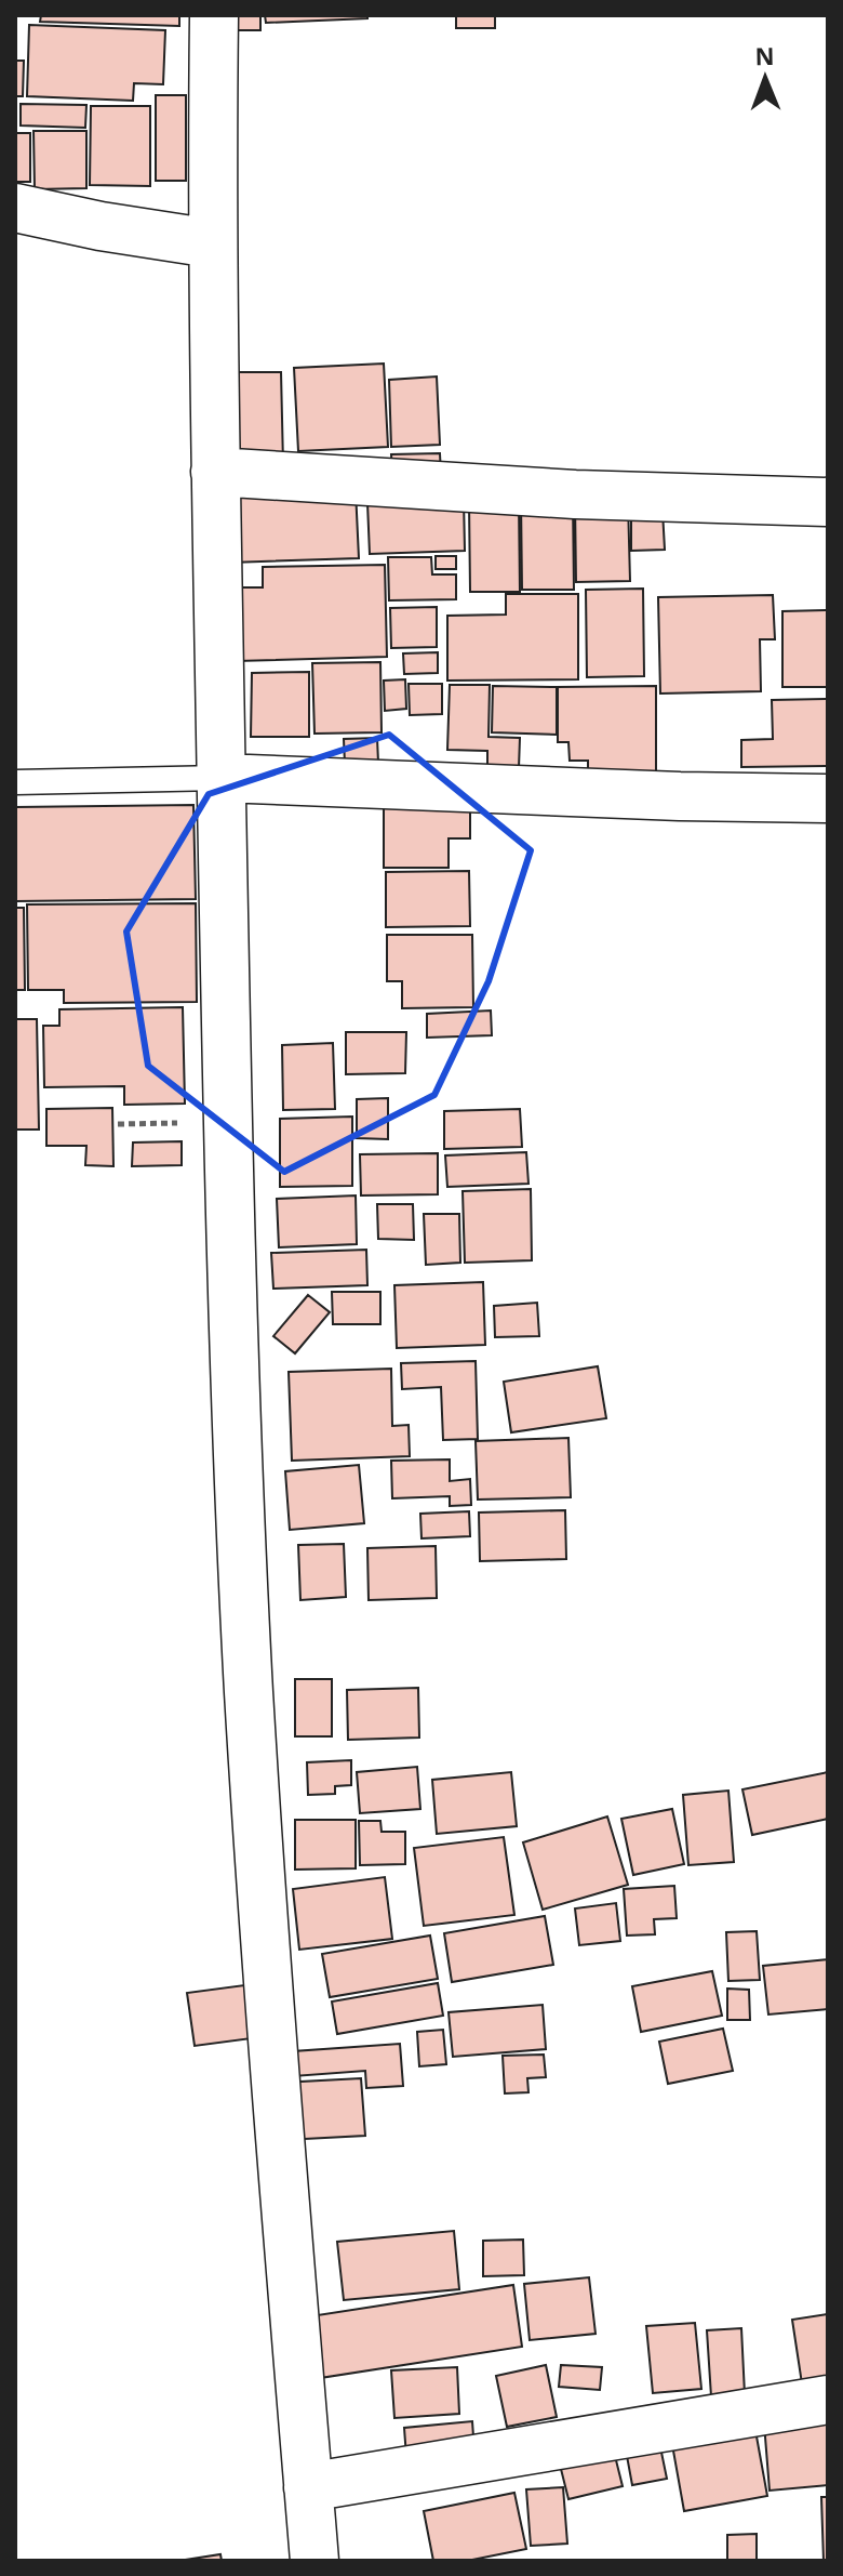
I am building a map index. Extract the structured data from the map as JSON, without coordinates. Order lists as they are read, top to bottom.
{
  "north": "top"
}
